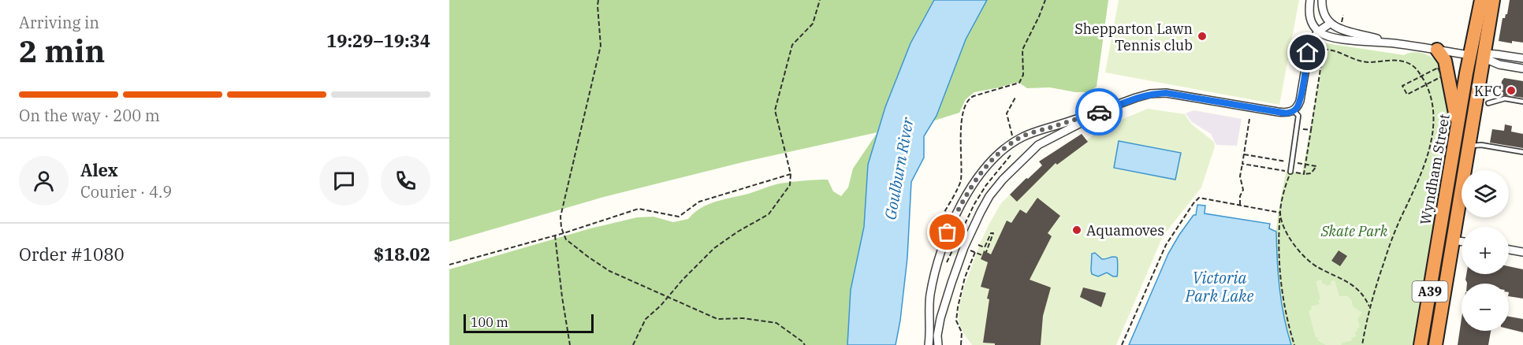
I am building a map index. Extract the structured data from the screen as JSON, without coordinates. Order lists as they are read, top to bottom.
{
  "streets": {
    "highway": ["Wyndham Street", "A39"]
  },
  "water": ["Goulburn River", "Victoria Park Lake"],
  "parks": ["Skate Park"],
  "places": ["Shepparton Lawn Tennis club", "KFC", "Aquamoves"],
  "scale_bar": "100 m",
  "page": {
    "heading": ["2 min", "Arriving in", "19:29–19:34"],
    "panel": [
      "Alex",
      "Courier · 4.9",
      "Order #1080",
      "$18.02"
    ],
    "bar": "On the way · 200 m",
    "map_buttons": ["+", "−"],
    "scale": "100 m"
  }
}
